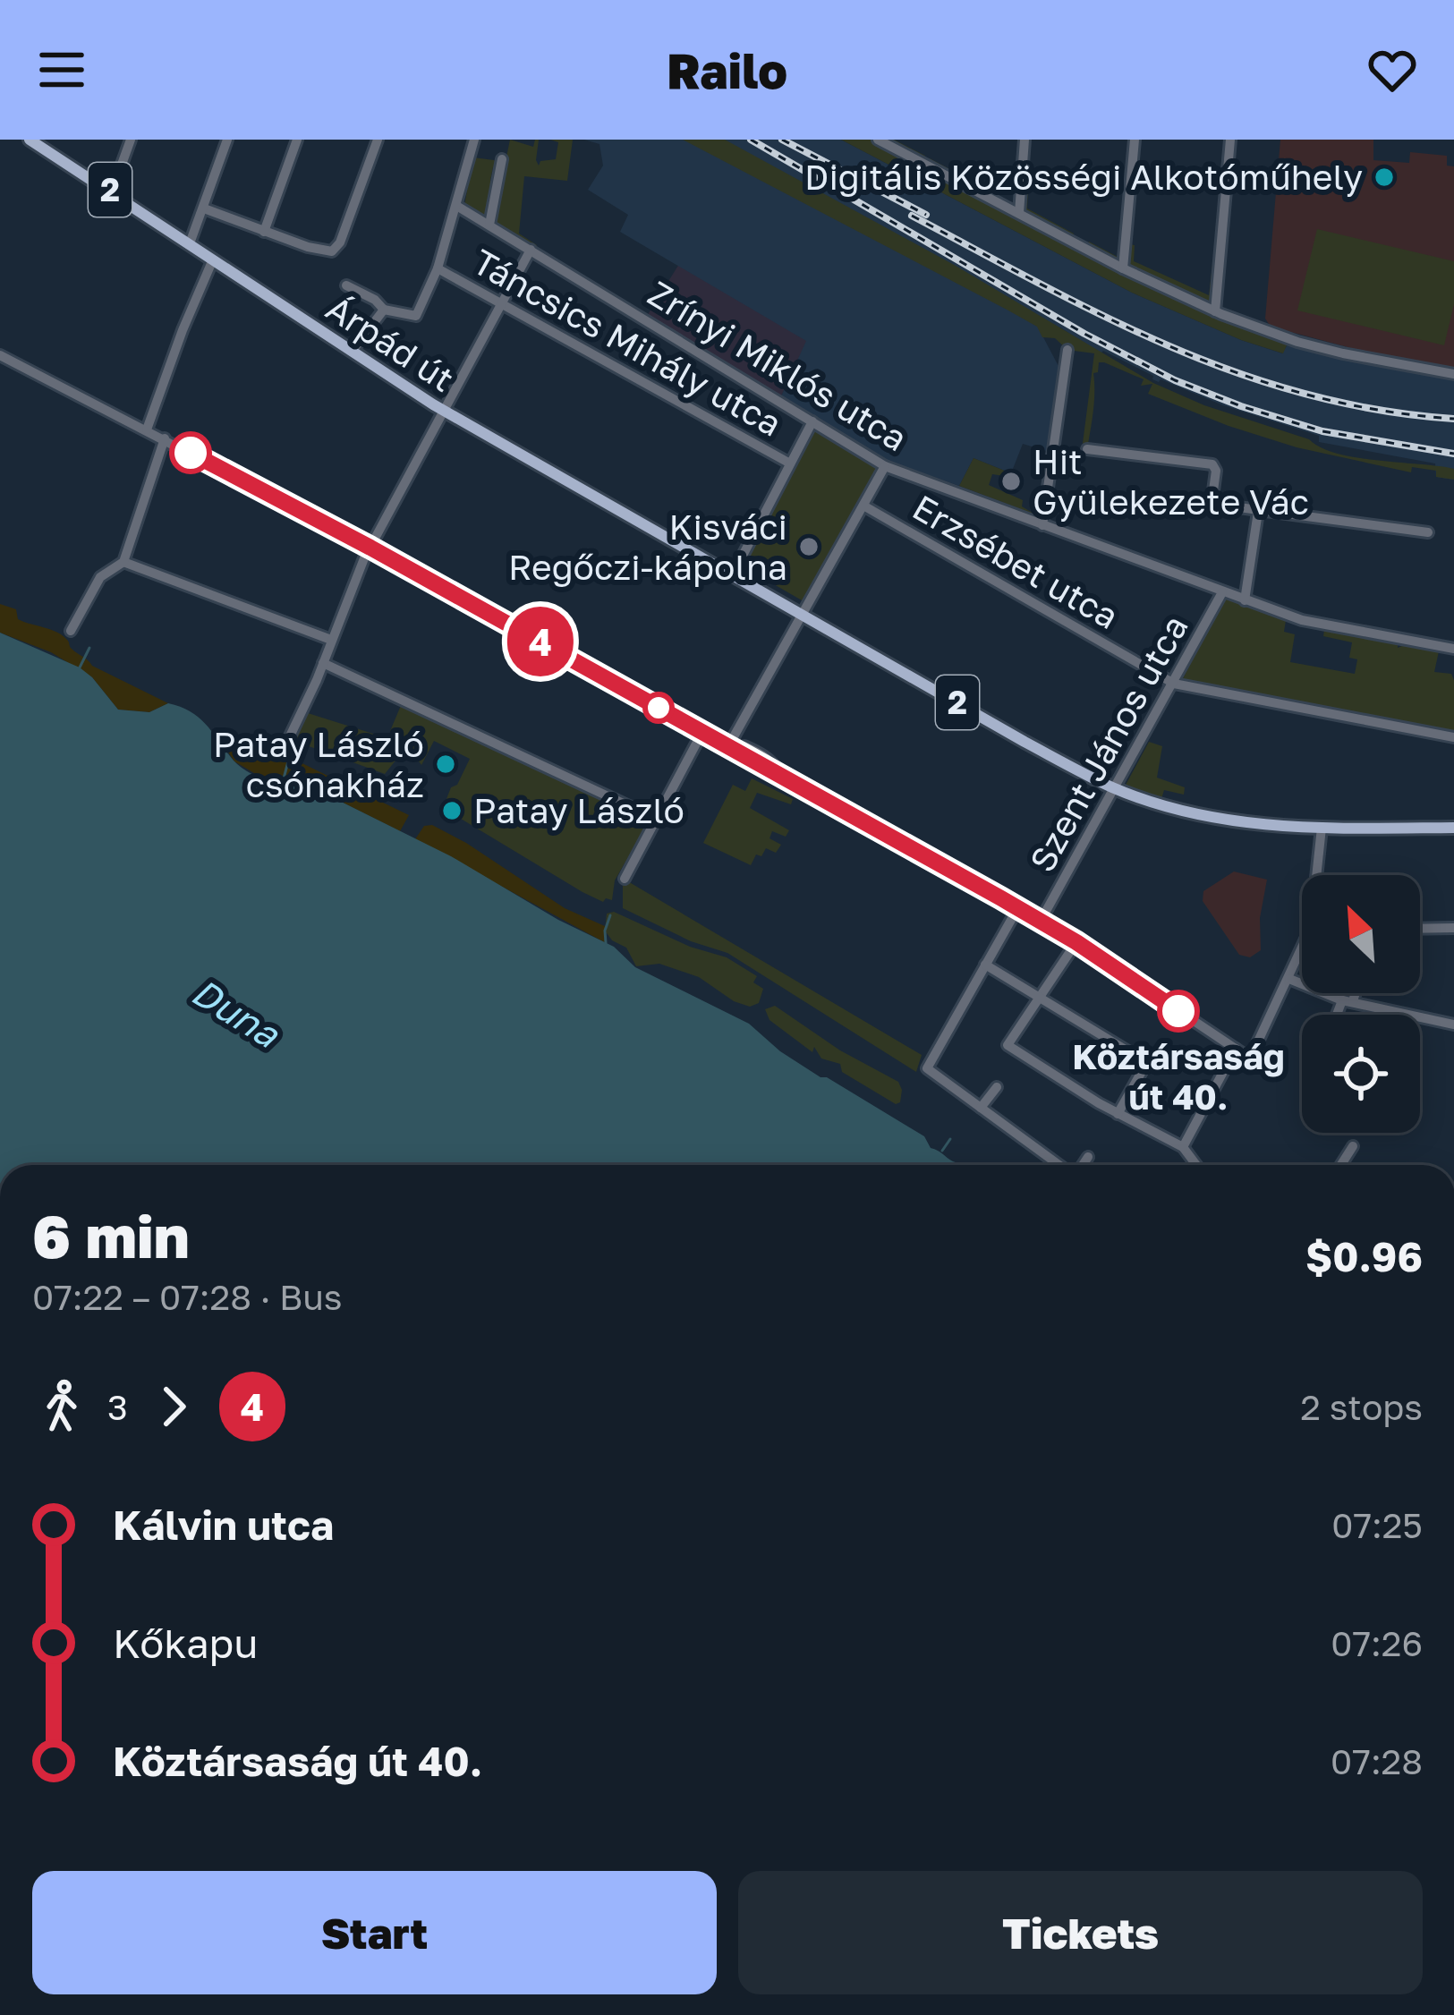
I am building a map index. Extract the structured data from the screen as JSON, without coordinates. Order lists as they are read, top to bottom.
{
  "streets": {
    "main road": ["2", "Árpád út"],
    "street": [
      "Táncsics Mihály utca",
      "Zrínyi Miklós utca",
      "Erzsébet utca",
      "Szent János utca"
    ]
  },
  "crossings": [
    ["2", "Árpád út"],
    ["2", "Szent János utca"],
    ["Zrínyi Miklós utca", "Szent János utca"],
    ["Erzsébet utca", "Szent János utca"]
  ],
  "water": ["Duna"],
  "places": [
    "Digitális Közösségi Alkotóműhely",
    "Hit Gyülekezete Vác",
    "Kisváci Regőczi-kápolna",
    "Patay László csónakház",
    "Patay László",
    "Köztársaság út 40."
  ],
  "lines": ["bus line 4"],
  "north": "top left",
  "page": {
    "header": "Railo",
    "on_map": "4",
    "heading": ["6 min", "07:22 – 07:28 · Bus", "$0.96"],
    "legs": ["3", "4", "2 stops"],
    "list": [
      {
        "name": "Kálvin utca",
        "value": "07:25"
      },
      {
        "name": "Kőkapu",
        "value": "07:26"
      },
      {
        "name": "Köztársaság út 40.",
        "value": "07:28"
      }
    ],
    "buttons": ["Start", "Tickets"]
  }
}
